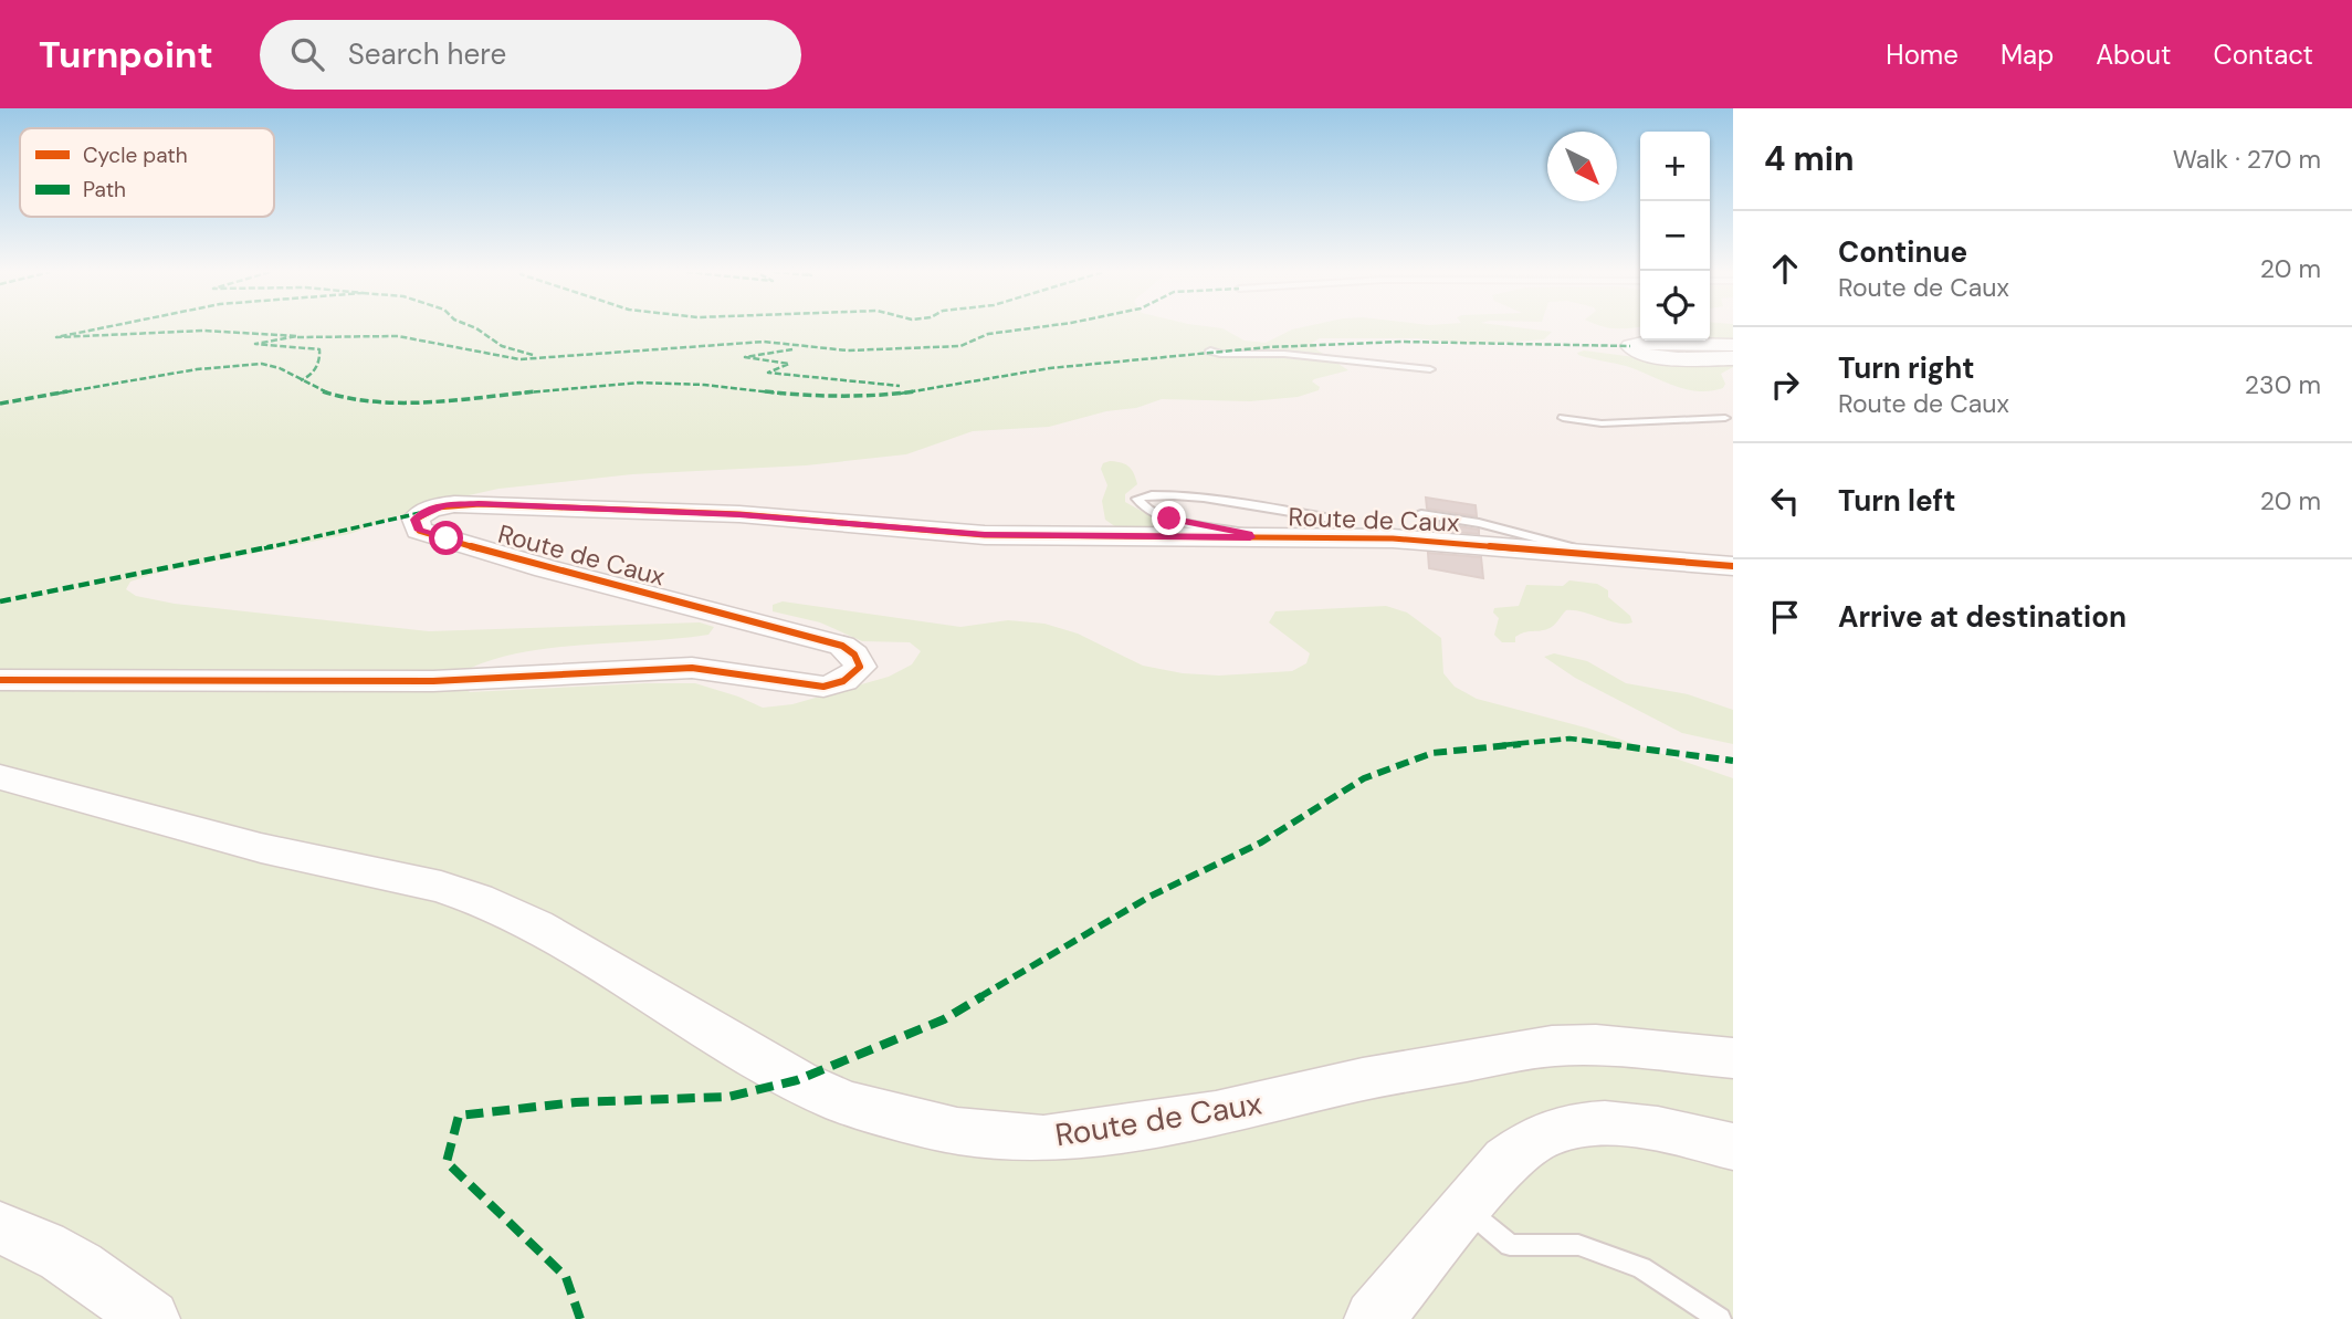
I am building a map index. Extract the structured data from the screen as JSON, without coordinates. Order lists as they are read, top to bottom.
{
  "streets": {
    "street": ["Route de Caux"]
  },
  "legend": ["Cycle path", "Path"],
  "north": "bottom right",
  "page": {
    "header": "Turnpoint",
    "search": "Search here",
    "nav": [
      "Home",
      "Map",
      "About",
      "Contact"
    ],
    "heading": ["4 min", "Walk · 270 m"],
    "map_buttons": ["+", "−"],
    "list": [
      ["Continue", "Route de Caux", "20 m"],
      ["Turn right", "Route de Caux", "230 m"],
      ["Turn left", "20 m"],
      "Arrive at destination"
    ]
  }
}
